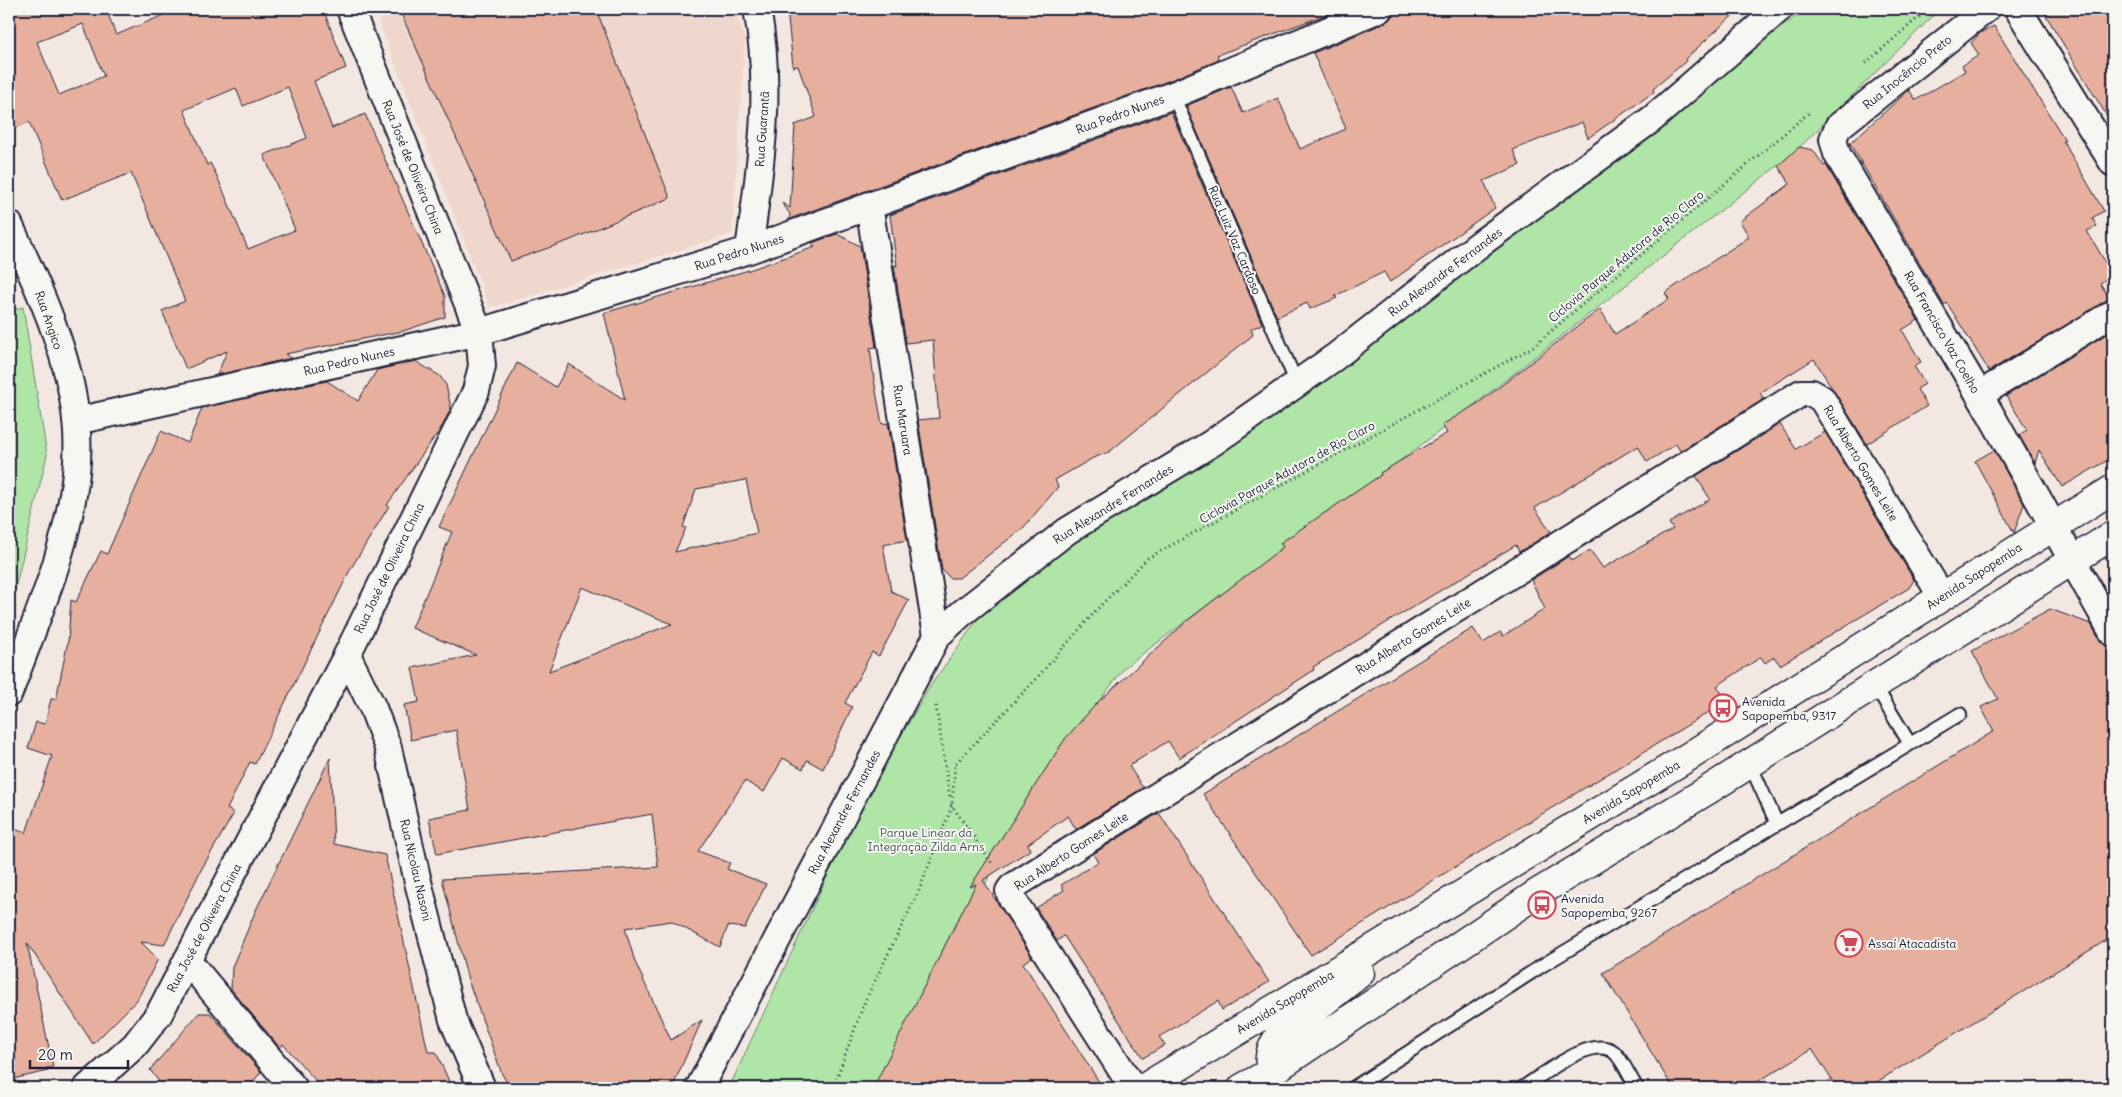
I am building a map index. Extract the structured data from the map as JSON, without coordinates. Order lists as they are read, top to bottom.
{
  "streets": {
    "main road": ["Avenida Sapopemba"],
    "street": [
      "Rua Inocêncio Preto",
      "Rua Pedro Nunes",
      "Rua Guarantã",
      "Rua José de Oliveira China",
      "Rua Alexandre Fernandes",
      "Rua Angico",
      "Rua Francisco Vaz Coelho",
      "Rua Maruara",
      "Rua Alberto Gomes Leite",
      "Rua Nicolau Nasoni"
    ],
    "lane": ["Rua Luiz Vaz Cardoso"],
    "path": ["Ciclovia Parque Adutora de Rio Claro"]
  },
  "crossings": [
    ["Rua Inocêncio Preto", "Rua Francisco Vaz Coelho"],
    ["Rua Pedro Nunes", "Rua Guarantã"],
    ["Rua Pedro Nunes", "Rua José de Oliveira China"],
    ["Rua Pedro Nunes", "Rua Luiz Vaz Cardoso"],
    ["Rua Pedro Nunes", "Rua Angico"],
    ["Rua Pedro Nunes", "Rua Maruara"],
    ["Rua José de Oliveira China", "Rua Nicolau Nasoni"],
    ["Rua Luiz Vaz Cardoso", "Rua Alexandre Fernandes"],
    ["Rua Alexandre Fernandes", "Rua Maruara"],
    ["Rua Francisco Vaz Coelho", "Avenida Sapopemba"],
    ["Rua Alberto Gomes Leite", "Avenida Sapopemba"]
  ],
  "parks": ["Parque Linear da Integração Zilda Arns"],
  "places": {
    "bus stop": ["Avenida Sapopemba, 9317", "Avenida Sapopemba, 9267"],
    "supermarket": ["Assaí Atacadista"]
  },
  "scale_bar": "20 m"
}
